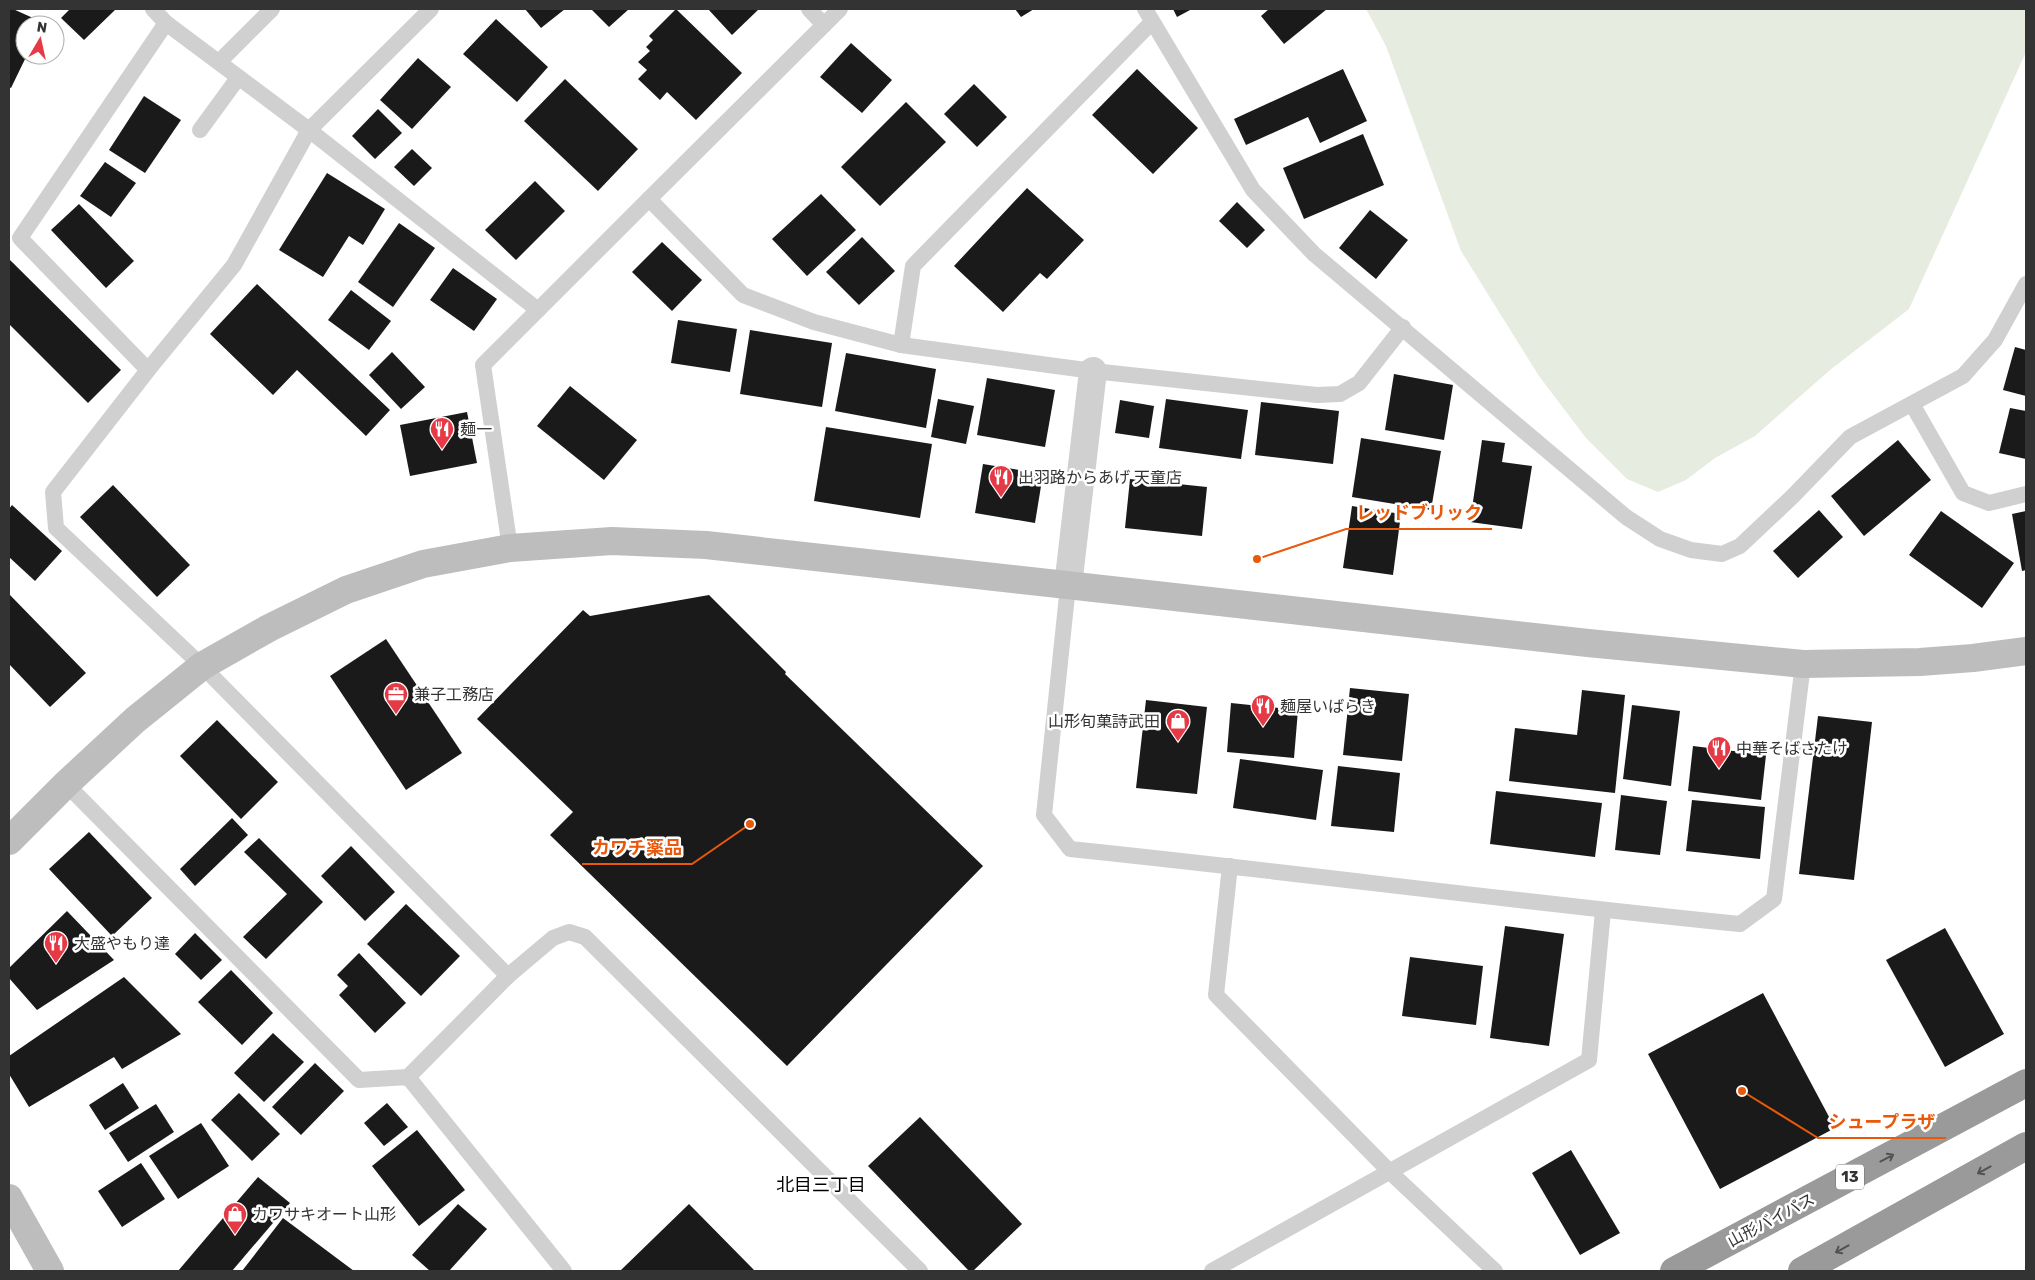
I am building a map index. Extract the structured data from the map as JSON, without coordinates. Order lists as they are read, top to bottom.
{
  "streets": {
    "highway": ["13", "山形バイパス"]
  },
  "districts": ["北目三丁目"],
  "places": {
    "restaurant": [
      "麺一",
      "出羽路からあげ 天童店",
      "麺屋いばらき",
      "中華そばさたけ",
      "大盛やもり達"
    ],
    "other": ["レッドブリック", "カワチ薬品", "シュープラザ"],
    "office": ["兼子工務店"],
    "shop": ["山形旬菓詩武田", "カワサキオート山形"]
  },
  "north": "top"
}
